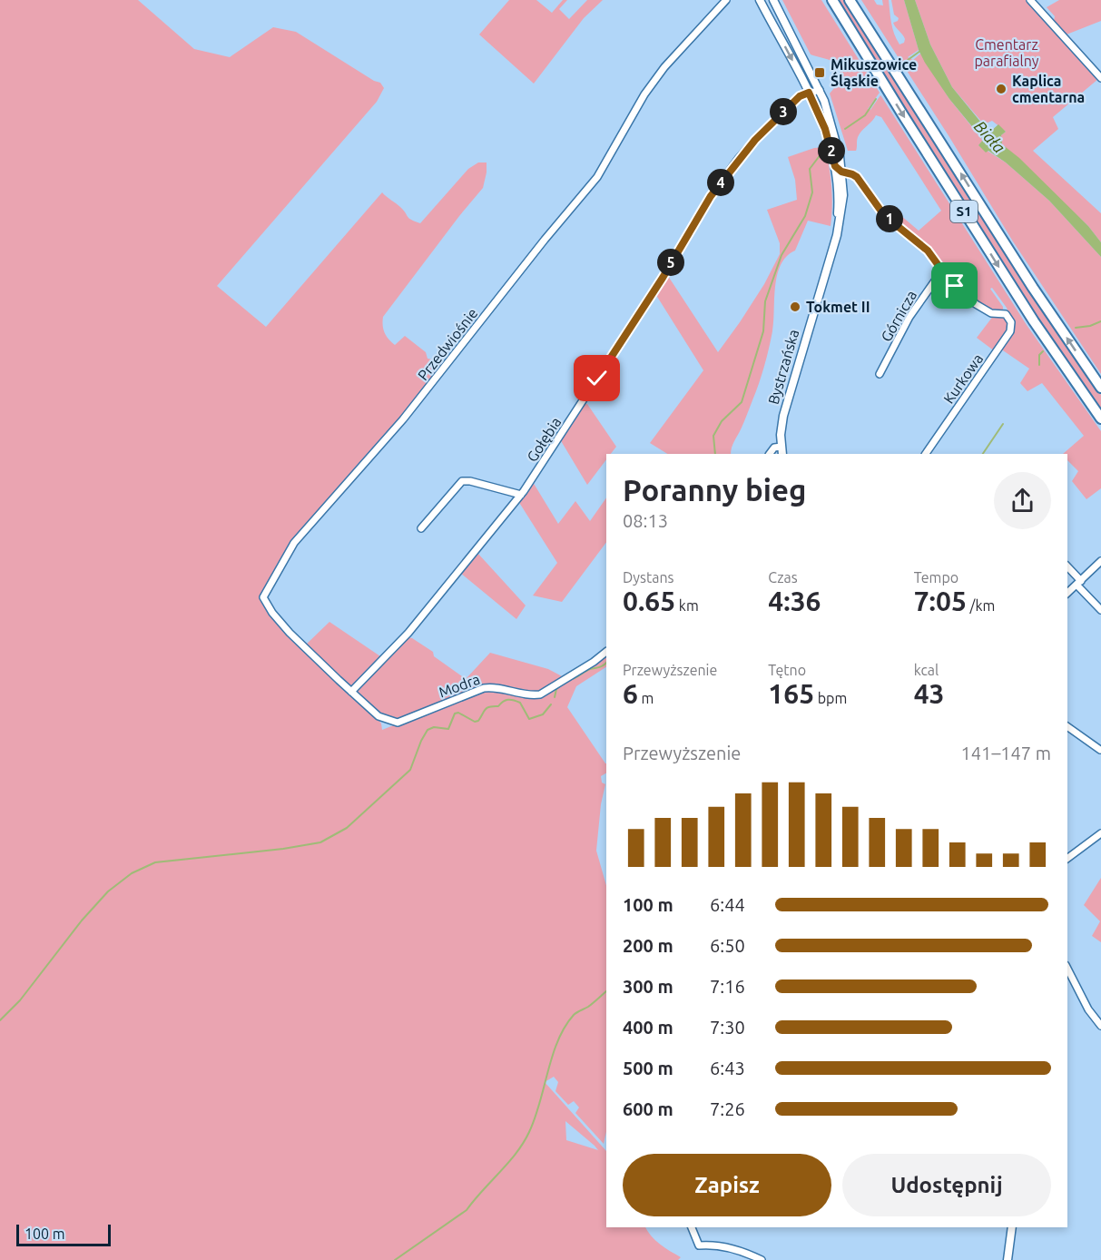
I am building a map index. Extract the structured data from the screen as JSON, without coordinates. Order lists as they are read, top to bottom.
{
  "streets": {
    "highway": ["S1"],
    "main road": ["Bystrzańska"],
    "street": [
      "Górnicza",
      "Przedwiośnie",
      "Kurkowa",
      "Gołębia",
      "Modra"
    ]
  },
  "crossings": [
    ["Górnicza", "Kurkowa"],
    ["Przedwiośnie", "Gołębia"],
    ["Przedwiośnie", "Modra"],
    ["Bystrzańska", "Gołębia"],
    ["Gołębia", "Modra"]
  ],
  "water": ["Biała"],
  "parks": ["Cmentarz parafialny"],
  "places": {
    "transit": ["Mikuszowice Śląskie"],
    "other": ["Kaplica cmentarna", "Tokmet II"]
  },
  "scale_bar": "100 m",
  "page": {
    "pins": [
      "3",
      "2",
      "4",
      "1",
      "5"
    ],
    "heading": ["Poranny bieg", "08:13"],
    "stats": [
      ["Dystans", "0.65 km"],
      ["Czas", "4:36"],
      ["Tempo", "7:05 /km"],
      ["Przewyższenie", "6 m"],
      ["Tętno", "165 bpm"],
      ["kcal", "43"]
    ],
    "chart": ["Przewyższenie", "141–147 m"],
    "list": [
      {
        "name": "100 m",
        "note": "6:44"
      },
      {
        "name": "200 m",
        "note": "6:50"
      },
      {
        "name": "300 m",
        "note": "7:16"
      },
      {
        "name": "400 m",
        "note": "7:30"
      },
      {
        "name": "500 m",
        "note": "6:43"
      },
      {
        "name": "600 m",
        "note": "7:26"
      }
    ],
    "buttons": ["Zapisz", "Udostępnij"],
    "scale": "100 m"
  }
}
